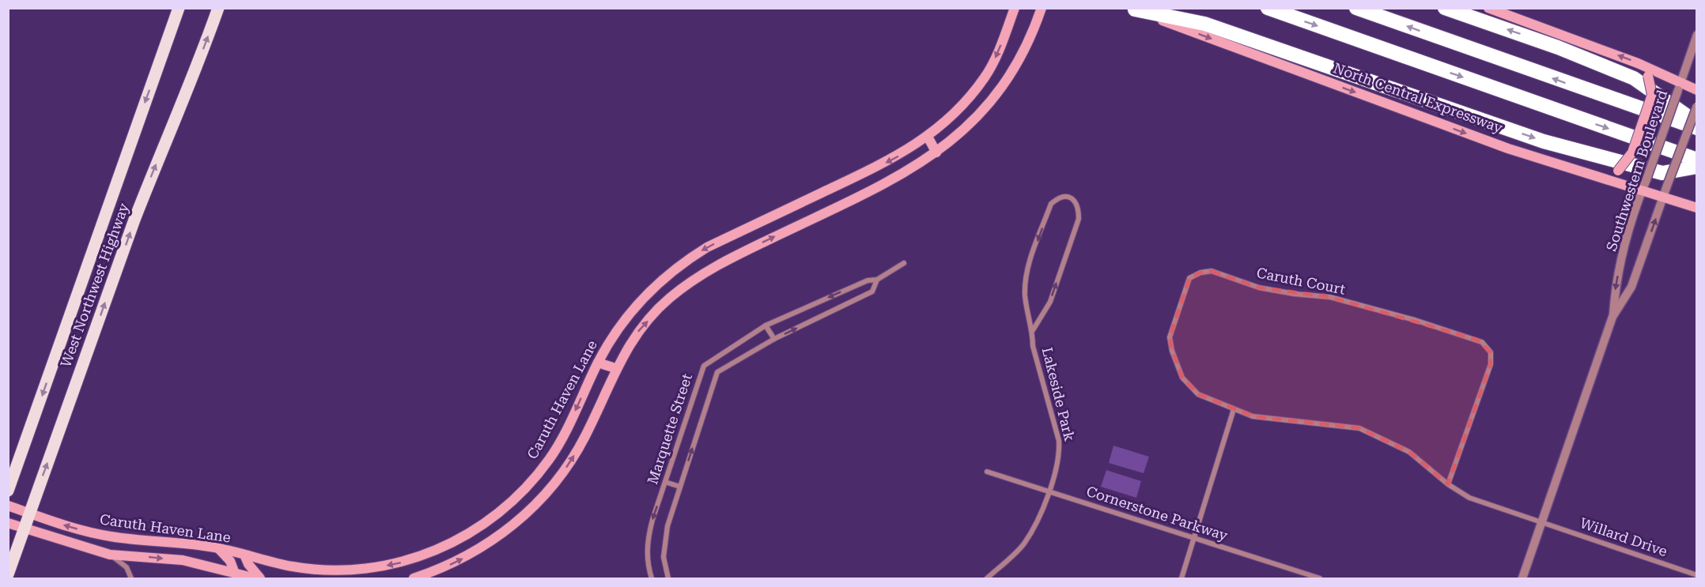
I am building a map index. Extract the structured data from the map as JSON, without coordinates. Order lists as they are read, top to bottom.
{
  "streets": {
    "main road": ["North Central Expressway", "West Northwest Highway", "Caruth Haven Lane"],
    "street": [
      "Southwestern Boulevard",
      "Caruth Court",
      "Lakeside Park",
      "Marquette Street",
      "Cornerstone Parkway",
      "Willard Drive"
    ]
  },
  "crossings": [
    ["North Central Expressway", "Southwestern Boulevard"],
    ["Southwestern Boulevard", "Caruth Court"],
    ["Southwestern Boulevard", "Willard Drive"],
    ["Caruth Court", "Willard Drive"],
    ["West Northwest Highway", "Caruth Haven Lane"],
    ["Lakeside Park", "Cornerstone Parkway"]
  ],
  "one_way": ["North Central Expressway"]
}
